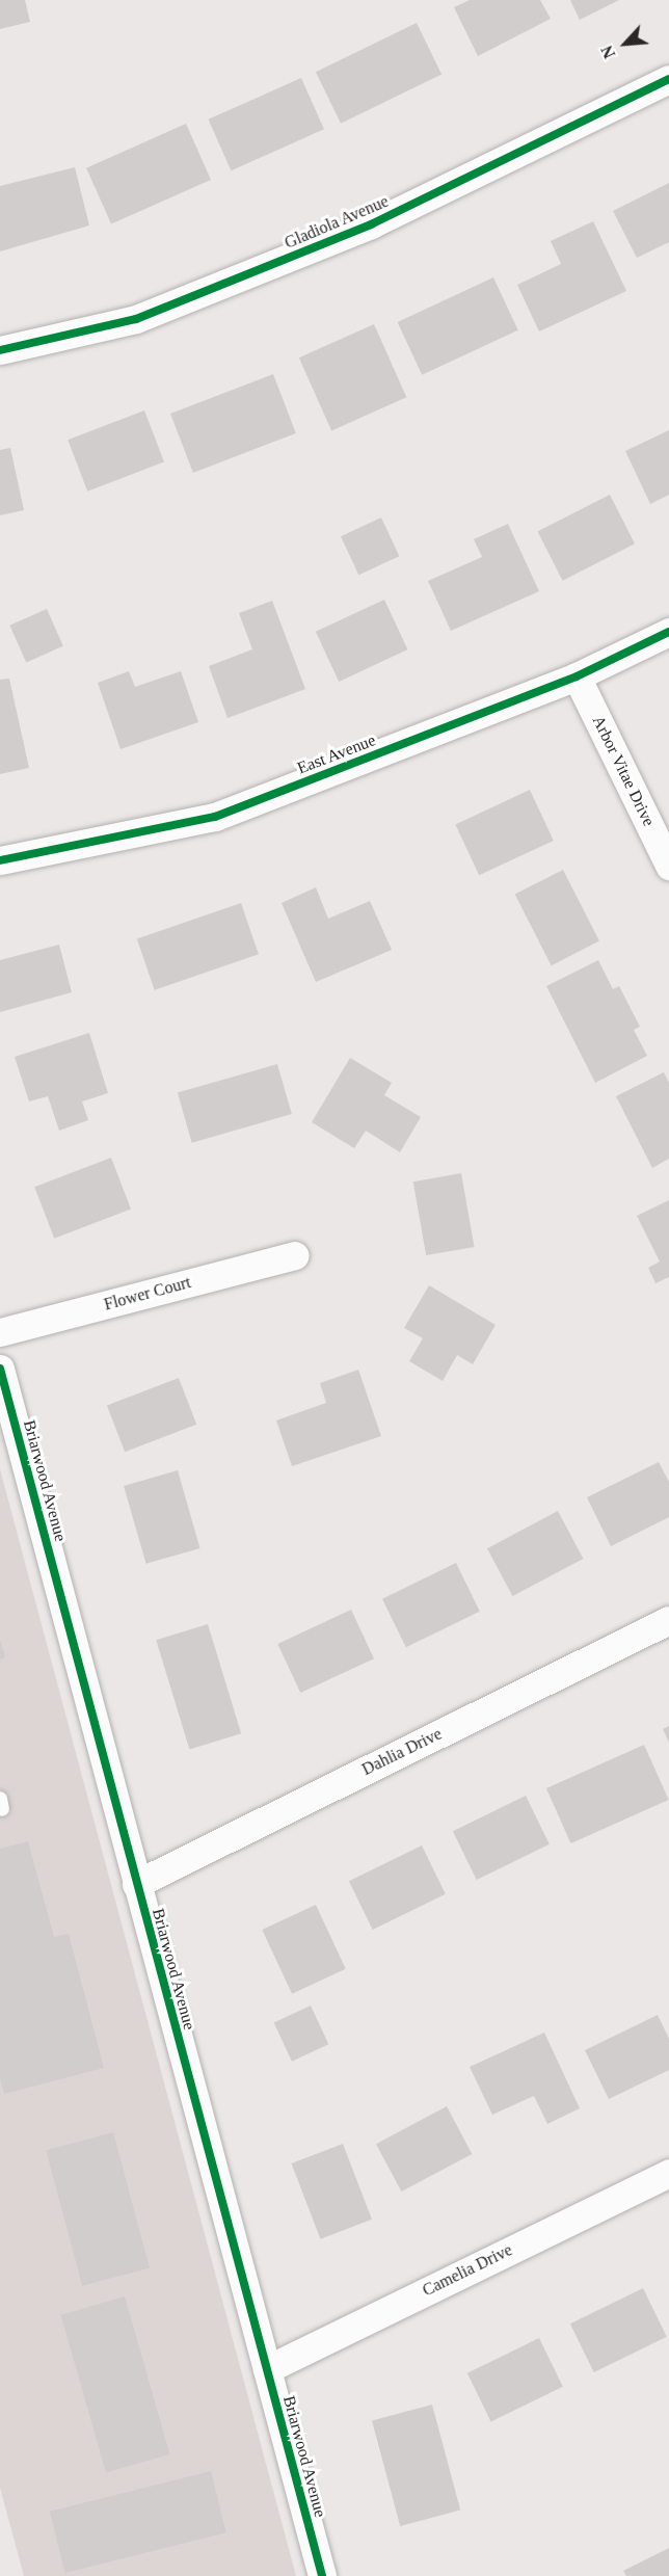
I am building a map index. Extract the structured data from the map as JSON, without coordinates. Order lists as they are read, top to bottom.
{
  "streets": {
    "street": [
      "Gladiola Avenue",
      "East Avenue",
      "Arbor Vitae Drive",
      "Flower Court",
      "Briarwood Avenue",
      "Dahlia Drive",
      "Camelia Drive"
    ]
  },
  "crossings": [
    ["East Avenue", "Arbor Vitae Drive"],
    ["Briarwood Avenue", "Dahlia Drive"],
    ["Briarwood Avenue", "Camelia Drive"]
  ],
  "north": "bottom left"
}
